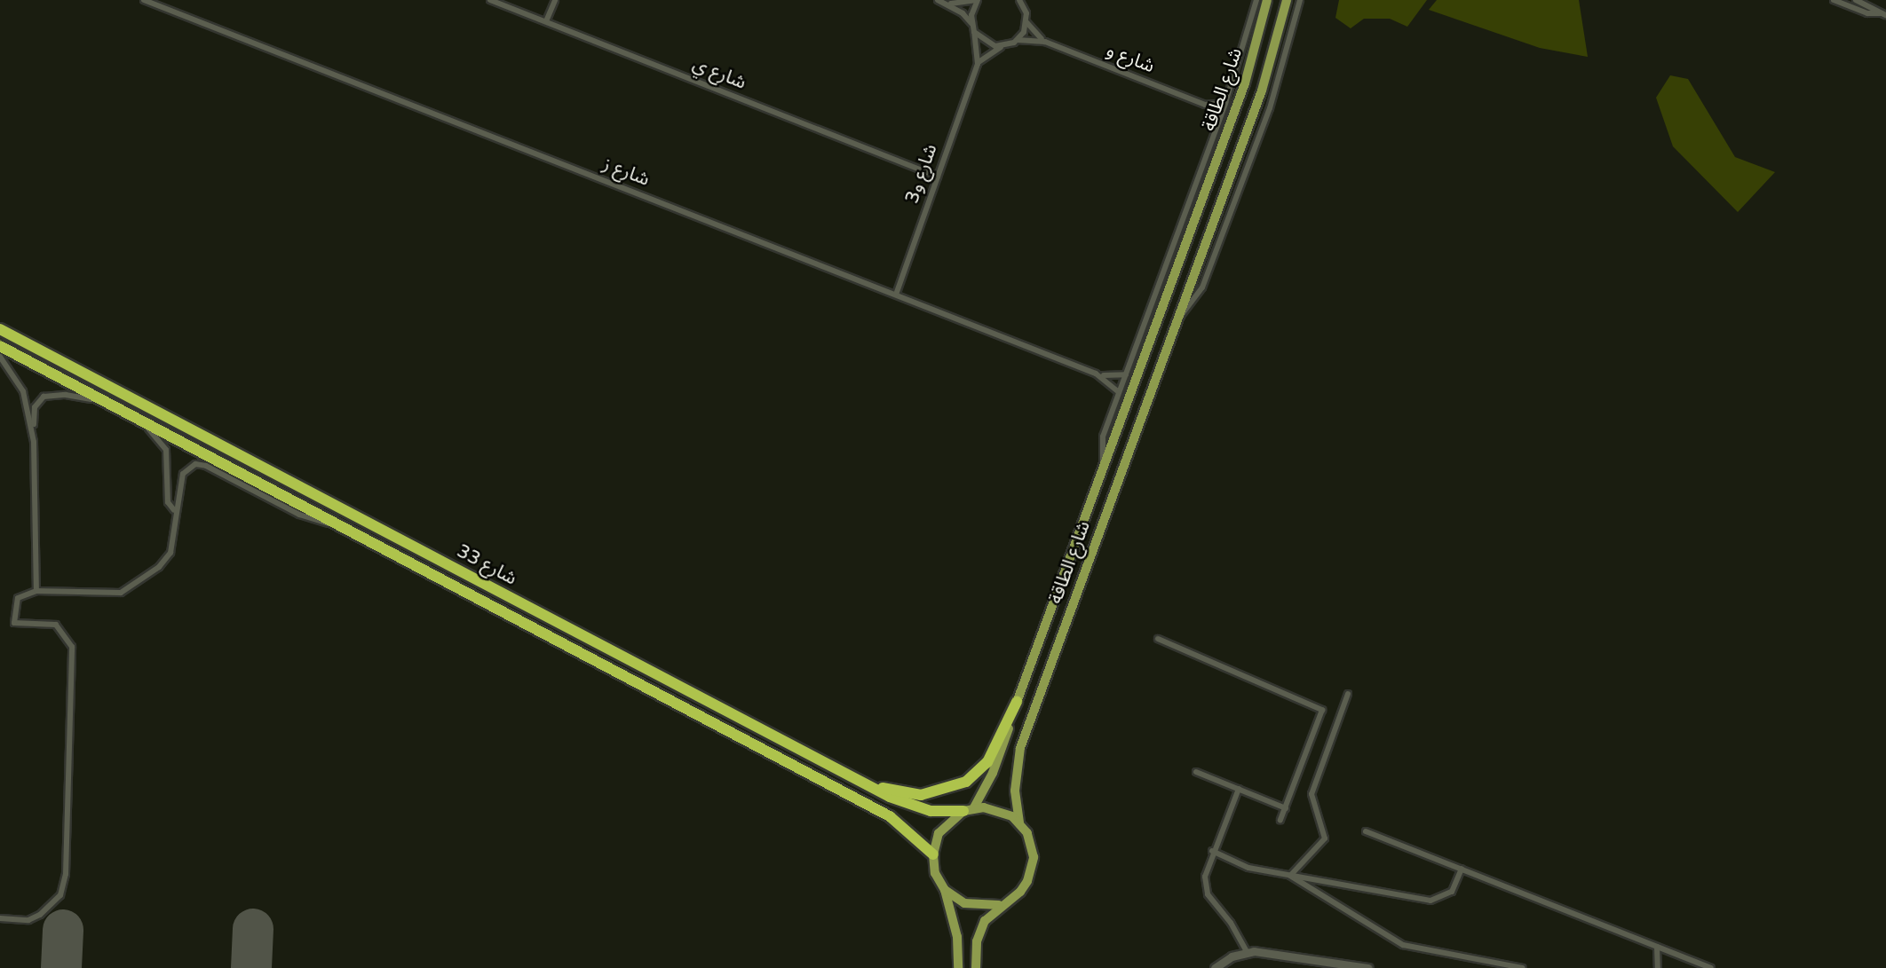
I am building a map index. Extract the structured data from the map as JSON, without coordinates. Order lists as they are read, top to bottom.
{
  "streets": {
    "highway": ["شارع 33"],
    "main road": ["شارع الطاقة"],
    "street": [
      "شارع و",
      "شارع ي",
      "شارع ز",
      "شارع و3"
    ]
  },
  "crossings": [
    ["شارع و", "شارع الطاقة"],
    ["شارع ي", "شارع و3"],
    ["شارع الطاقة", "شارع ز"],
    ["شارع الطاقة", "شارع 33"],
    ["شارع ز", "شارع و3"]
  ]
}
